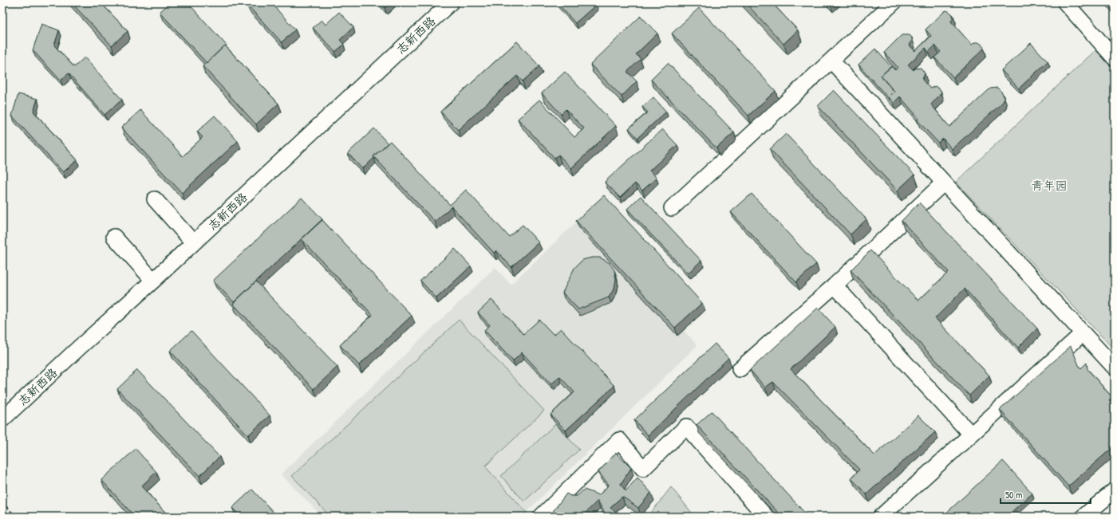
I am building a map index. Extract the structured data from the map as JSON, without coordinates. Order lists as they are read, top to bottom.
{
  "streets": {
    "street": ["志新西路"]
  },
  "parks": ["青年园"],
  "scale_bar": "50 m"
}
